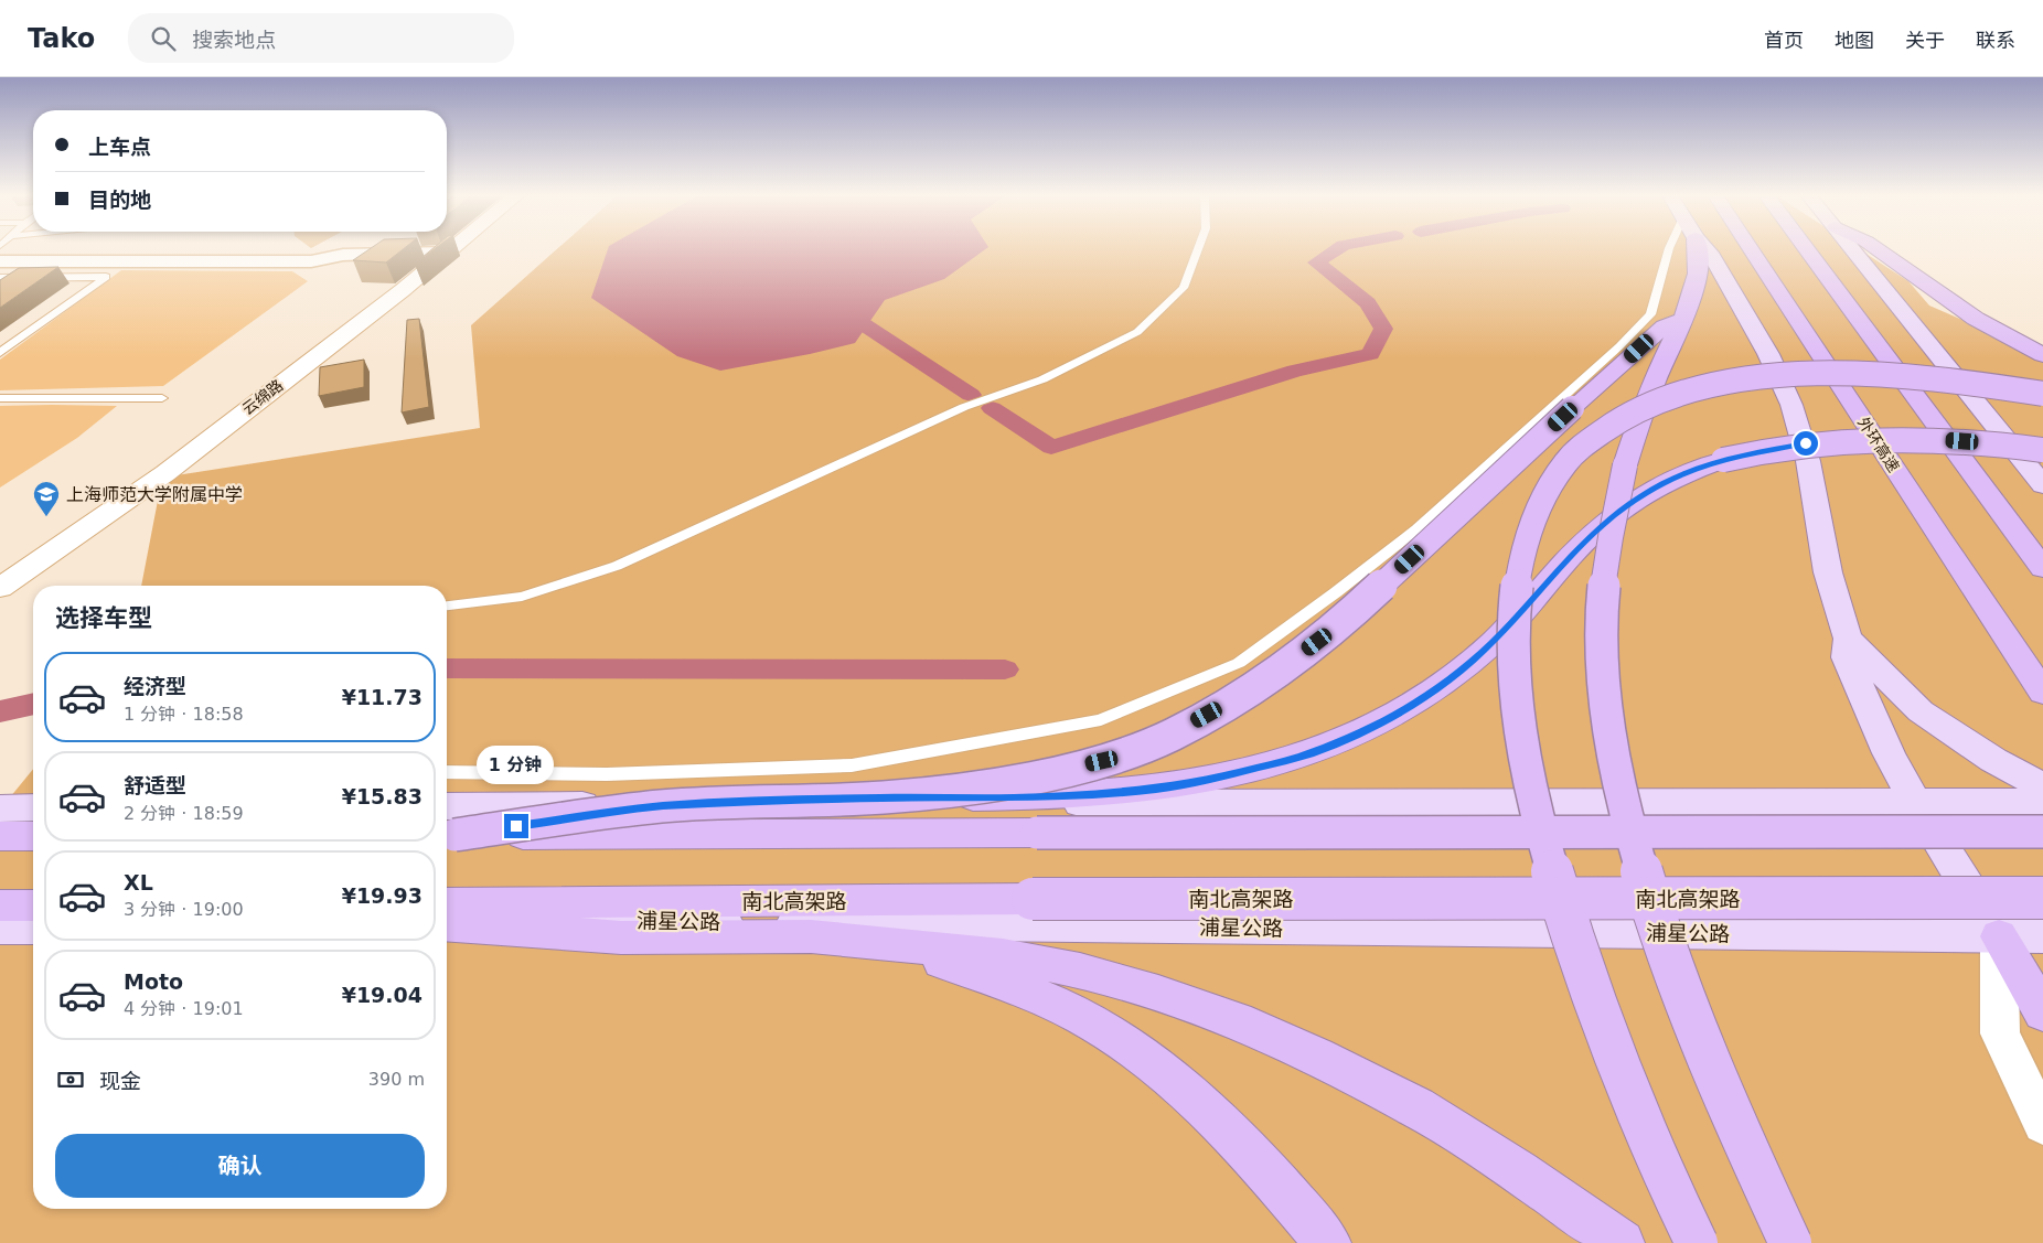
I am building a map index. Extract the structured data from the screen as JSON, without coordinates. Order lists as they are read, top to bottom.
{
  "streets": {
    "highway": ["外环高速", "南北高架路"],
    "main road": ["浦星公路"],
    "street": ["云绵路"]
  },
  "places": {
    "school or university": ["上海师范大学附属中学"]
  },
  "page": {
    "header": "Tako",
    "search": "搜索地点",
    "nav": [
      "首页",
      "地图",
      "关于",
      "联系"
    ],
    "banner": ["上车点", "目的地"],
    "heading": "选择车型",
    "list": [
      {
        "name": "经济型",
        "note": "1 分钟 · 18:58",
        "value": "¥11.73"
      },
      {
        "name": "舒适型",
        "note": "2 分钟 · 18:59",
        "value": "¥15.83"
      },
      {
        "name": "XL",
        "note": "3 分钟 · 19:00",
        "value": "¥19.93"
      },
      {
        "name": "Moto",
        "note": "4 分钟 · 19:01",
        "value": "¥19.04"
      }
    ],
    "bubble": "1 分钟",
    "pay": ["现金", "390 m"],
    "buttons": "确认"
  }
}
